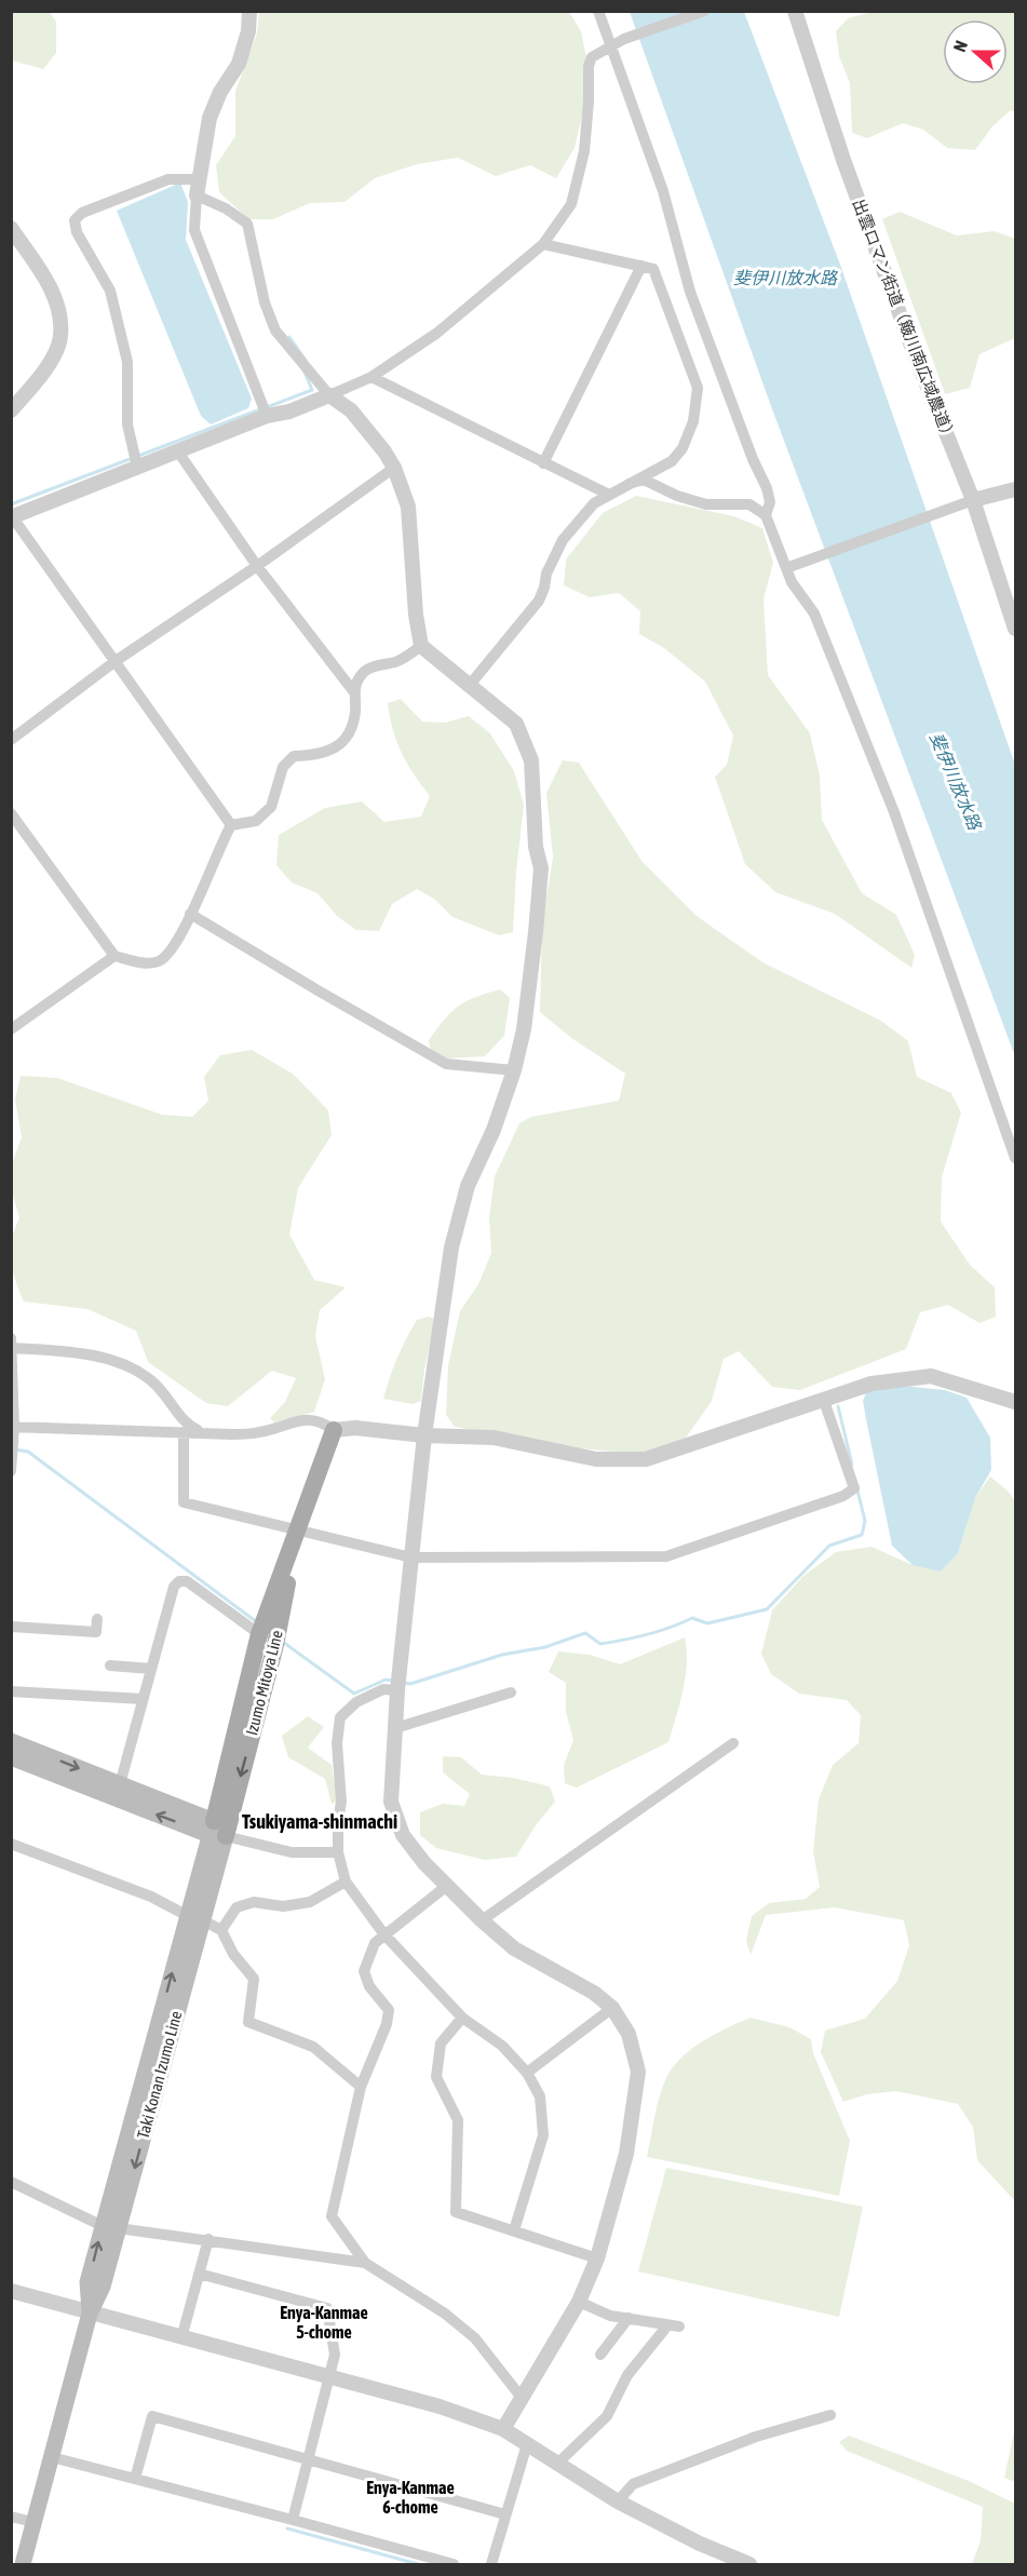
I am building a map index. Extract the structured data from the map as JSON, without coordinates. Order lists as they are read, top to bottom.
{
  "streets": {
    "main road": ["Izumo Mitoya Line", "Taki Konan Izumo Line"],
    "street": ["出雲ロマン街道（簸川南広域農道）"]
  },
  "crossings": [
    ["Izumo Mitoya Line", "Taki Konan Izumo Line"]
  ],
  "districts": ["Tsukiyama-shinmachi", "Enya-Kanmae 5-chome", "Enya-Kanmae 6-chome"],
  "water": ["斐伊川放水路"],
  "north": "left"
}
